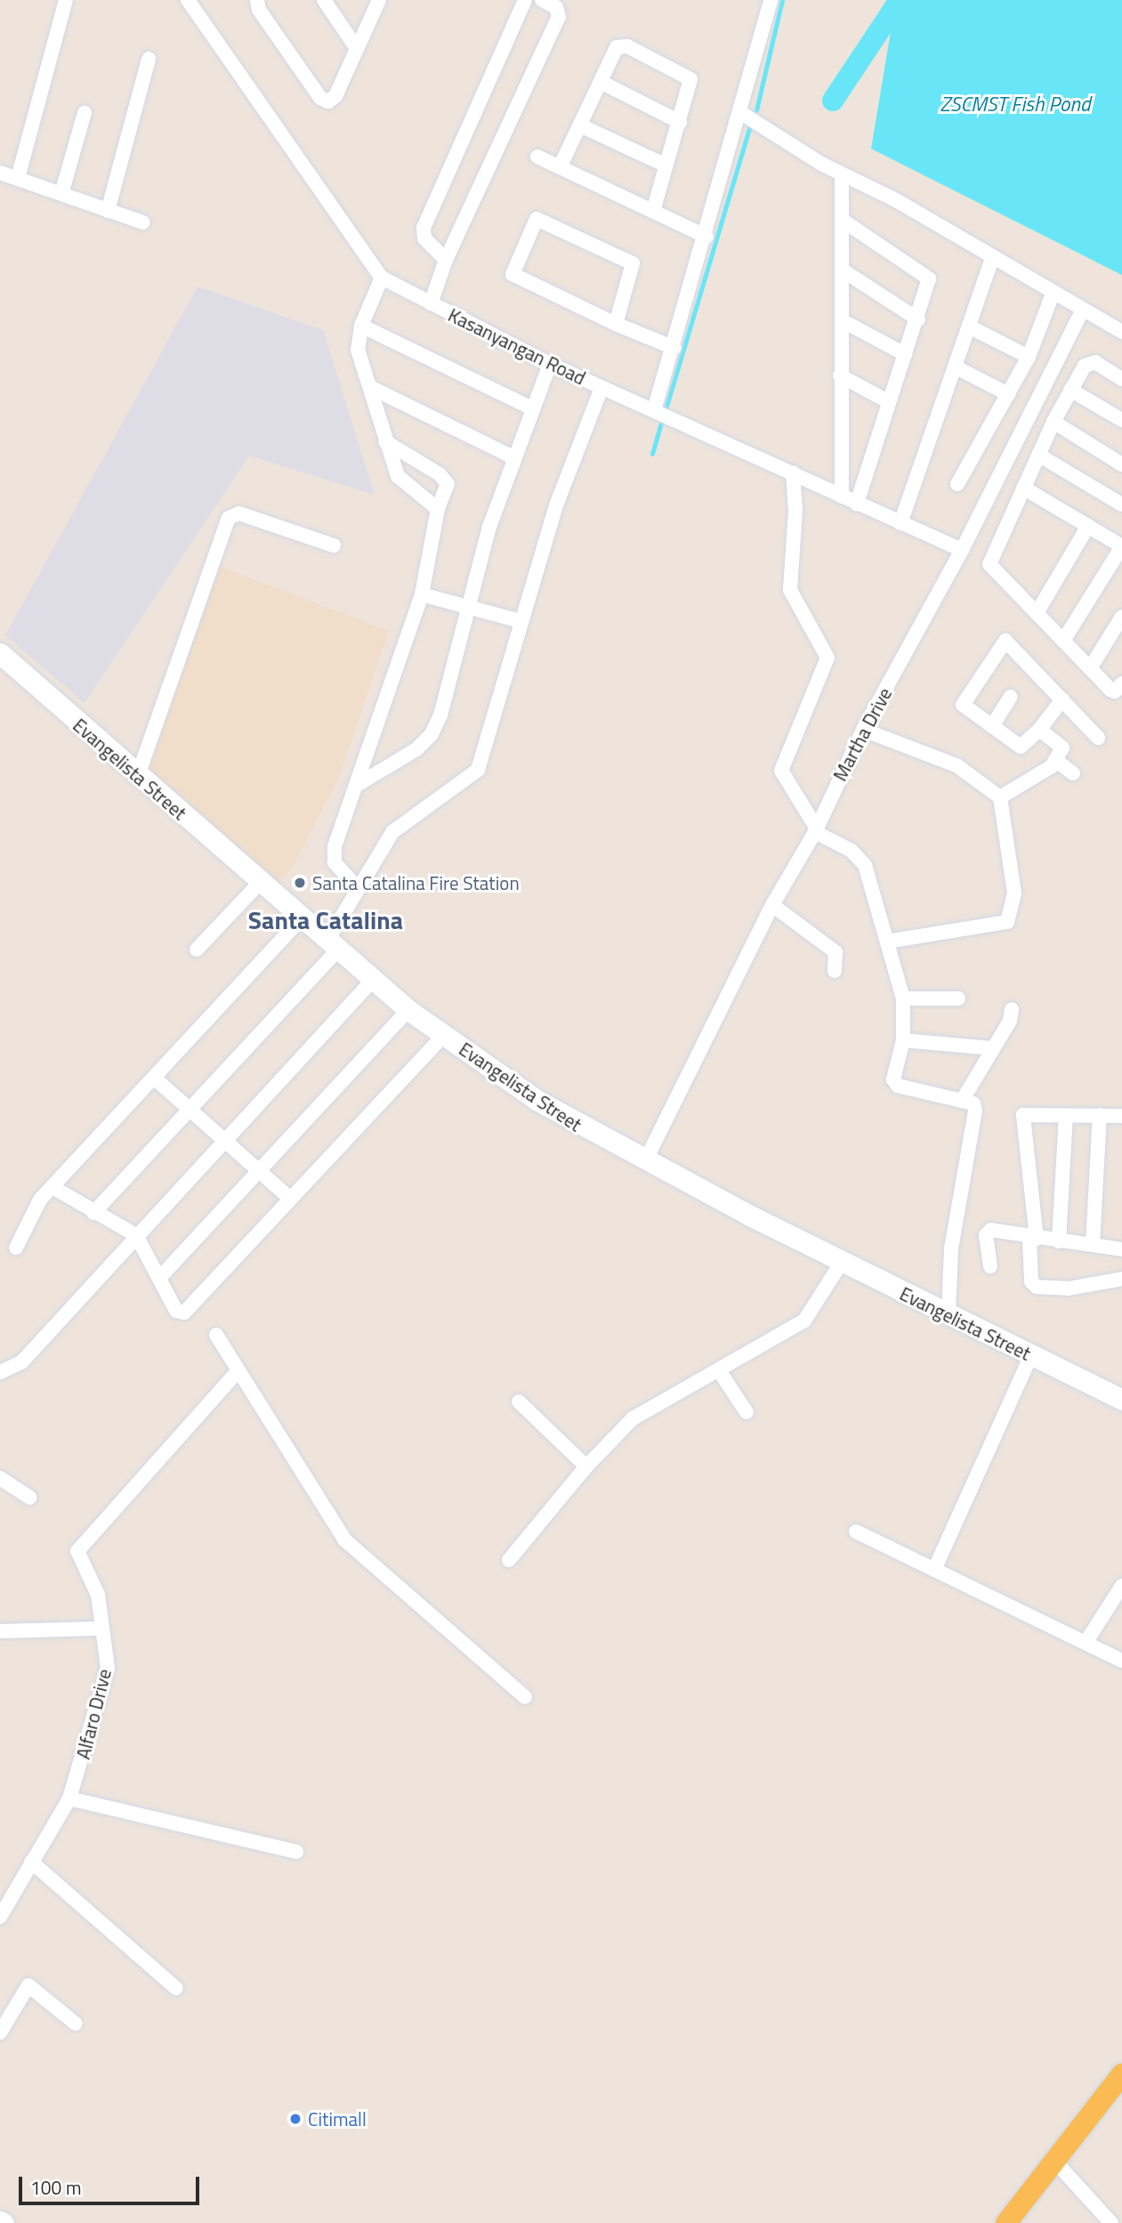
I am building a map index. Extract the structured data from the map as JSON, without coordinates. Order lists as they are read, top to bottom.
{
  "streets": {
    "main road": ["Evangelista Street"],
    "street": ["Kasanyangan Road", "Martha Drive", "Alfaro Drive"]
  },
  "crossings": [
    ["Kasanyangan Road", "Martha Drive"],
    ["Martha Drive", "Evangelista Street"]
  ],
  "districts": ["Santa Catalina"],
  "water": ["ZSCMST Fish Pond"],
  "places": ["Santa Catalina Fire Station", "Citimall"],
  "scale_bar": "100 m"
}
